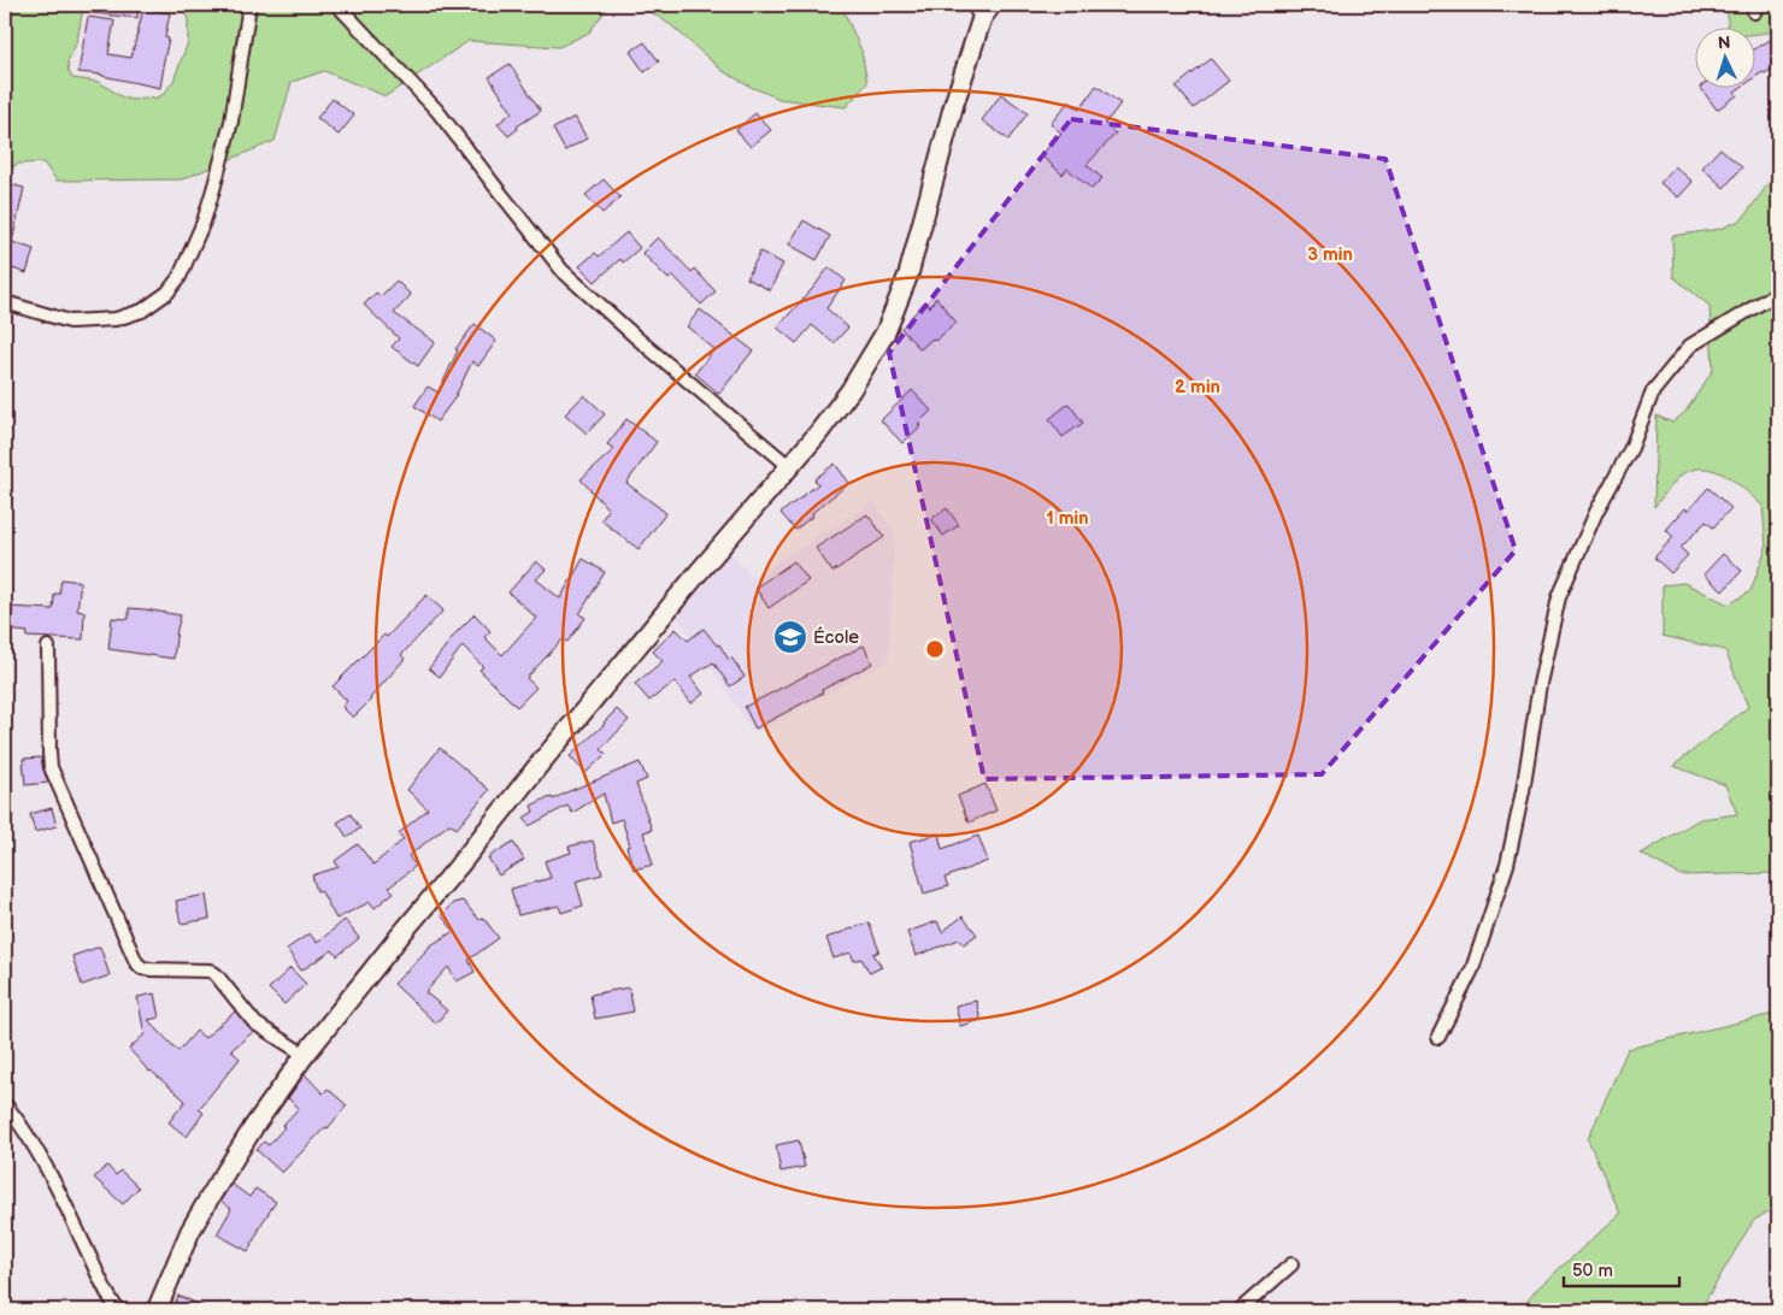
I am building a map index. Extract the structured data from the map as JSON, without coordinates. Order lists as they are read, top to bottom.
{
  "places": {
    "school or university": ["École"]
  },
  "scale_bar": "50 m",
  "north": "top",
  "rings": ["3 min", "2 min", "1 min"]
}
